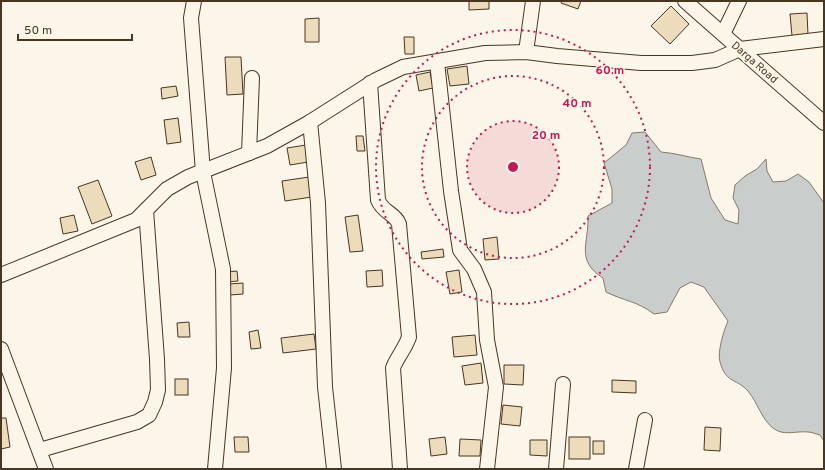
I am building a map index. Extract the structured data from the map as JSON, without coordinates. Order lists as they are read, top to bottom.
{
  "streets": {
    "street": ["Darga Road"]
  },
  "scale_bar": "50 m",
  "rings": ["60 m", "40 m", "20 m"]
}
